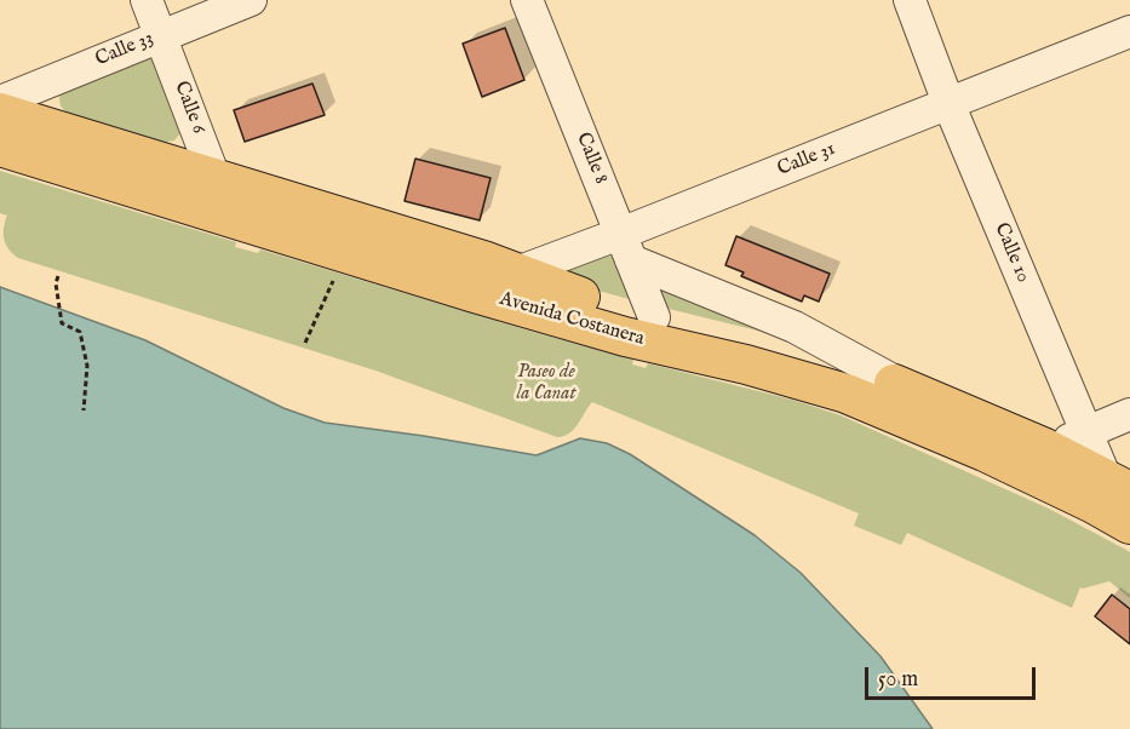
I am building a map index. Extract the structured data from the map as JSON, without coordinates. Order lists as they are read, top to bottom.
{
  "streets": {
    "main road": ["Avenida Costanera"],
    "street": [
      "Calle 33",
      "Calle 6",
      "Calle 8",
      "Calle 31",
      "Calle 10"
    ]
  },
  "crossings": [
    ["Calle 33", "Calle 6"],
    ["Calle 6", "Avenida Costanera"],
    ["Calle 8", "Calle 31"],
    ["Calle 8", "Avenida Costanera"],
    ["Calle 31", "Calle 10"],
    ["Calle 31", "Avenida Costanera"],
    ["Calle 10", "Avenida Costanera"]
  ],
  "parks": ["Paseo de la Canat"],
  "scale_bar": "50 m"
}
